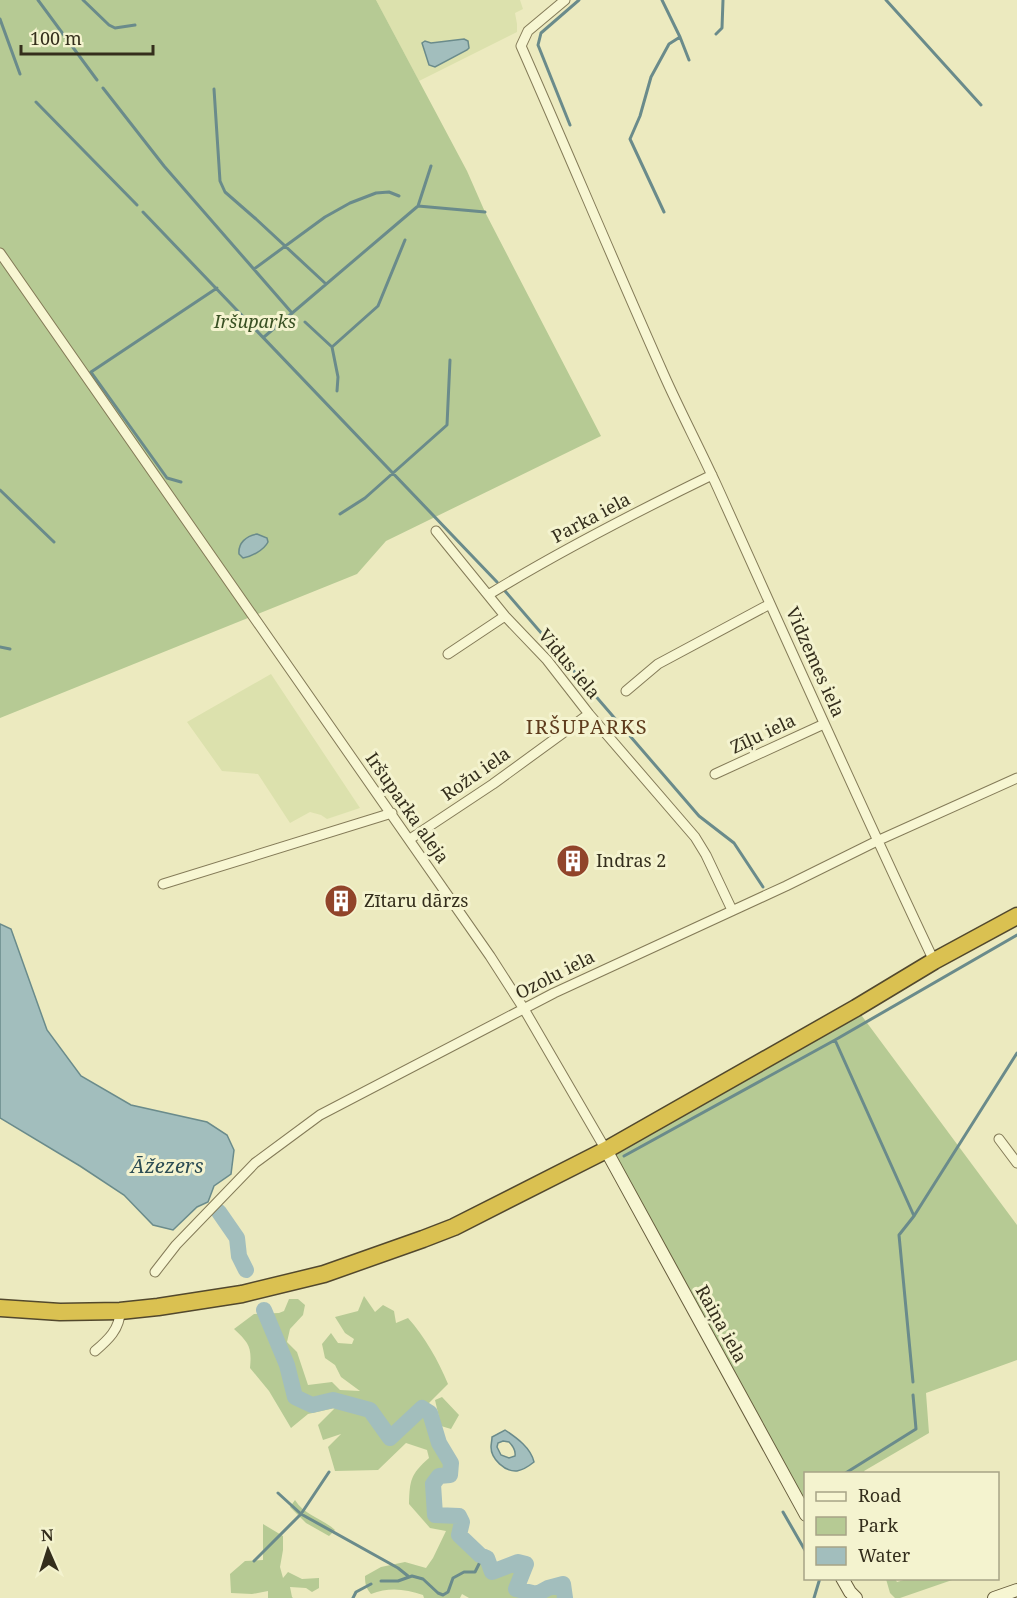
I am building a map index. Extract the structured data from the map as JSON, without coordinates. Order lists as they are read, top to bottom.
{
  "streets": {
    "street": [
      "Parka iela",
      "Vidzemes iela",
      "Vidus iela",
      "Zīļu iela",
      "Rožu iela",
      "Iršuparka aleja",
      "Ozolu iela",
      "Raiņa iela"
    ]
  },
  "crossings": [
    ["Parka iela", "Vidzemes iela"],
    ["Parka iela", "Vidus iela"],
    ["Vidzemes iela", "Zīļu iela"],
    ["Vidzemes iela", "Ozolu iela"],
    ["Vidus iela", "Rožu iela"],
    ["Vidus iela", "Ozolu iela"],
    ["Rožu iela", "Iršuparka aleja"],
    ["Iršuparka aleja", "Ozolu iela"],
    ["Iršuparka aleja", "Raiņa iela"]
  ],
  "districts": ["IRŠUPARKS"],
  "water": ["Āžezers"],
  "parks": ["Iršuparks"],
  "places": {
    "building": ["Indras 2", "Zītaru dārzs"]
  },
  "legend": ["Road", "Park", "Water"],
  "scale_bar": "100 m",
  "north": "top"
}
